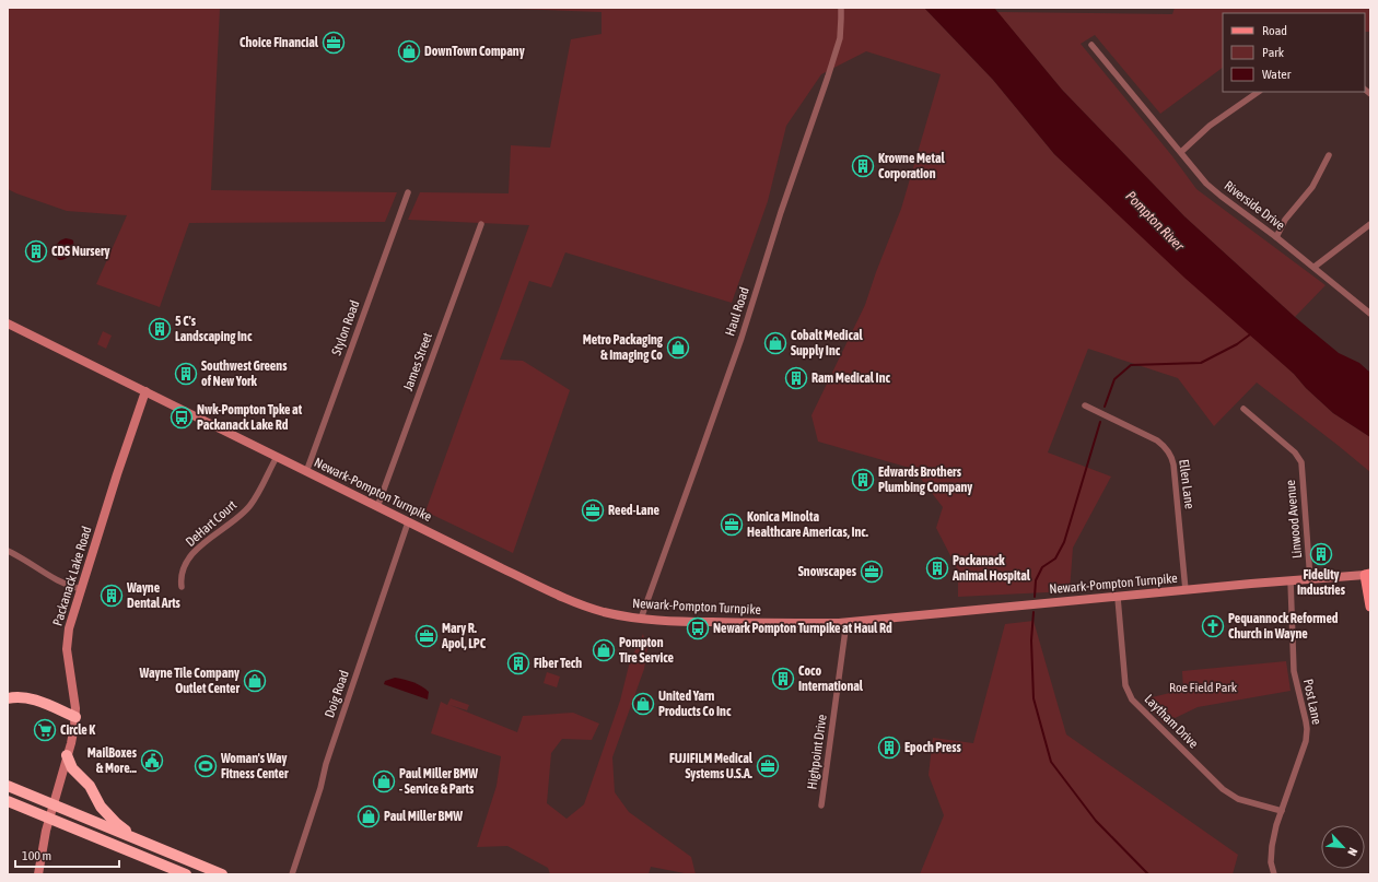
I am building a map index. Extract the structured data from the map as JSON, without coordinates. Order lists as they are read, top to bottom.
{
  "streets": {
    "main road": ["Newark-Pompton Turnpike", "Packanack Lake Road"],
    "street": [
      "Riverside Drive",
      "Haul Road",
      "Stylon Road",
      "James Street",
      "Ellen Lane",
      "Linwood Avenue",
      "DeHart Court",
      "Doig Road",
      "Post Lane",
      "Laytham Drive",
      "Highpoint Drive"
    ]
  },
  "crossings": [
    ["Haul Road", "Newark-Pompton Turnpike"],
    ["Stylon Road", "Newark-Pompton Turnpike"],
    ["James Street", "Newark-Pompton Turnpike"],
    ["Ellen Lane", "Newark-Pompton Turnpike"],
    ["Newark-Pompton Turnpike", "Linwood Avenue"],
    ["Newark-Pompton Turnpike", "DeHart Court"],
    ["Newark-Pompton Turnpike", "Packanack Lake Road"],
    ["Newark-Pompton Turnpike", "Doig Road"],
    ["Newark-Pompton Turnpike", "Post Lane"],
    ["Newark-Pompton Turnpike", "Laytham Drive"],
    ["Newark-Pompton Turnpike", "Highpoint Drive"],
    ["Post Lane", "Laytham Drive"]
  ],
  "water": ["Pompton River"],
  "parks": ["Roe Field Park"],
  "places": {
    "office": [
      "Choice Financial",
      "Reed-Lane",
      "Konica Minolta Healthcare Americas, Inc.",
      "Snowscapes",
      "Mary R. Apol, LPC",
      "FUJIFILM Medical Systems U.S.A."
    ],
    "shop": [
      "DownTown Company",
      "Cobalt Medical Supply Inc",
      "Metro Packaging & Imaging Co",
      "Pompton Tire Service",
      "Wayne Tile Company Outlet Center",
      "United Yarn Products Co Inc",
      "Paul Miller BMW - Service & Parts",
      "Paul Miller BMW"
    ],
    "building": [
      "Krowne Metal Corporation",
      "CDS Nursery",
      "5 C's Landscaping Inc",
      "Southwest Greens of New York",
      "Ram Medical Inc",
      "Edwards Brothers Plumbing Company",
      "Fidelity Industries",
      "Packanack Animal Hospital",
      "Wayne Dental Arts",
      "Fiber Tech",
      "Coco International",
      "Epoch Press"
    ],
    "bus stop": ["Nwk-Pompton Tpke at Packanack Lake Rd", "Newark Pompton Turnpike at Haul Rd"],
    "church": ["Pequannock Reformed Church in Wayne"],
    "supermarket": ["Circle K"],
    "public building": ["MailBoxes & More..."],
    "sports": ["Woman's Way Fitness Center"]
  },
  "legend": ["Road", "Park", "Water"],
  "scale_bar": "100 m",
  "north": "bottom right"
}
